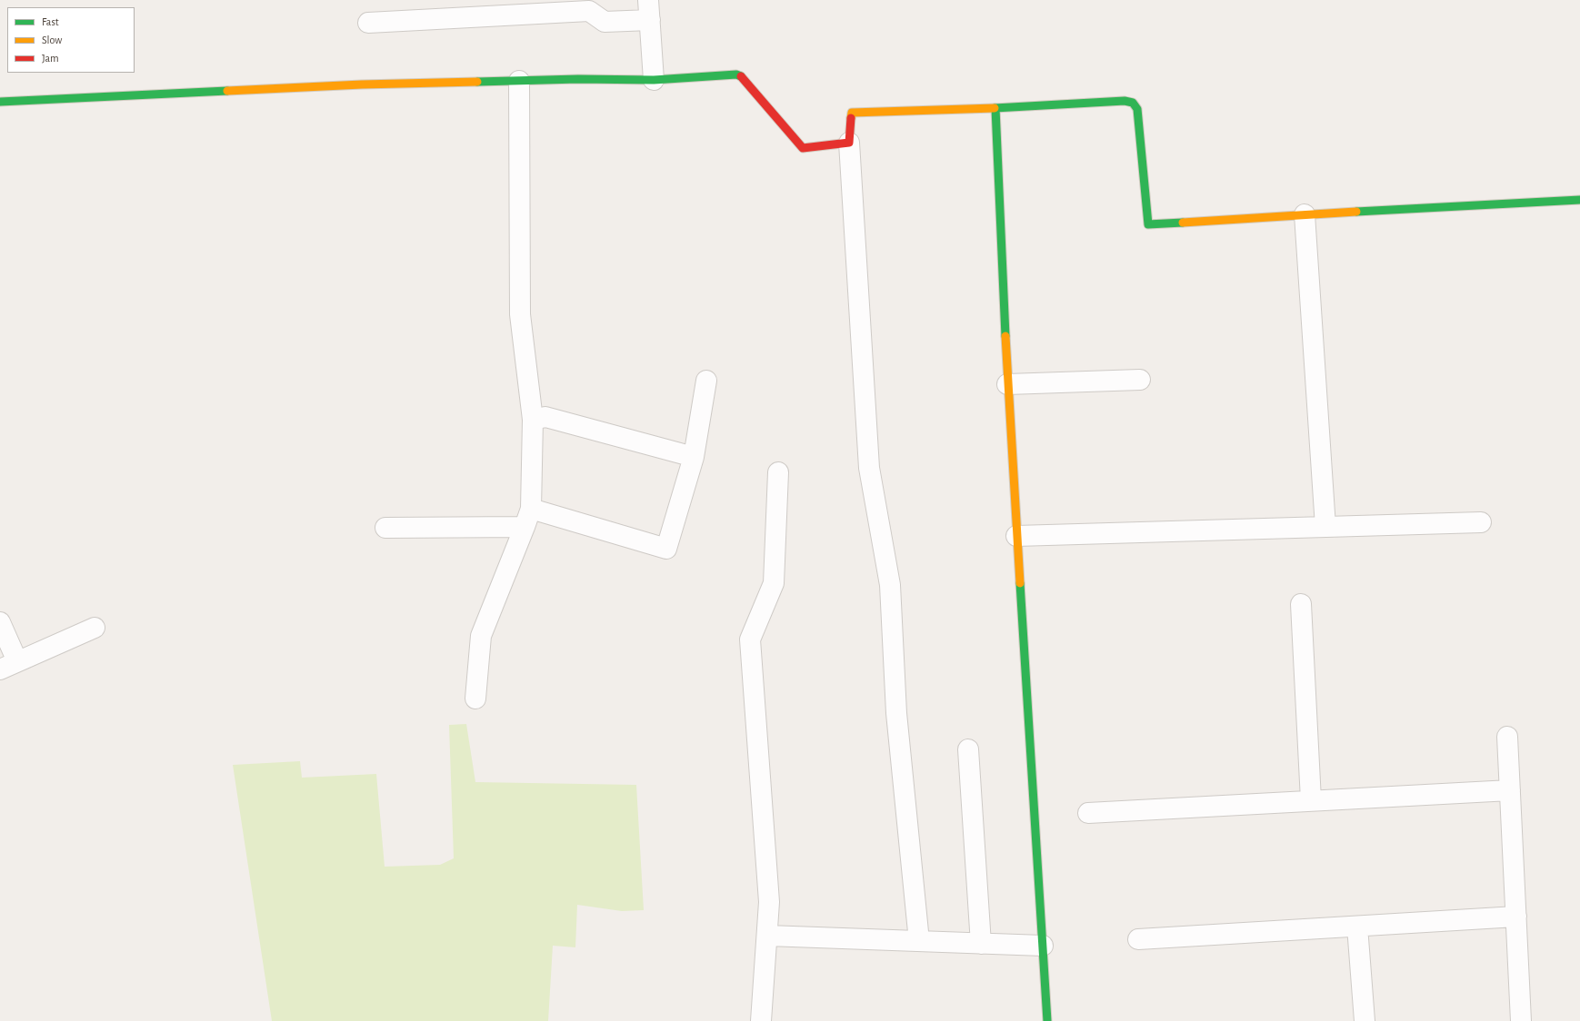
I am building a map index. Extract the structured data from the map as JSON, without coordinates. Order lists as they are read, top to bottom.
{
  "legend": ["Fast", "Slow", "Jam"]
}
